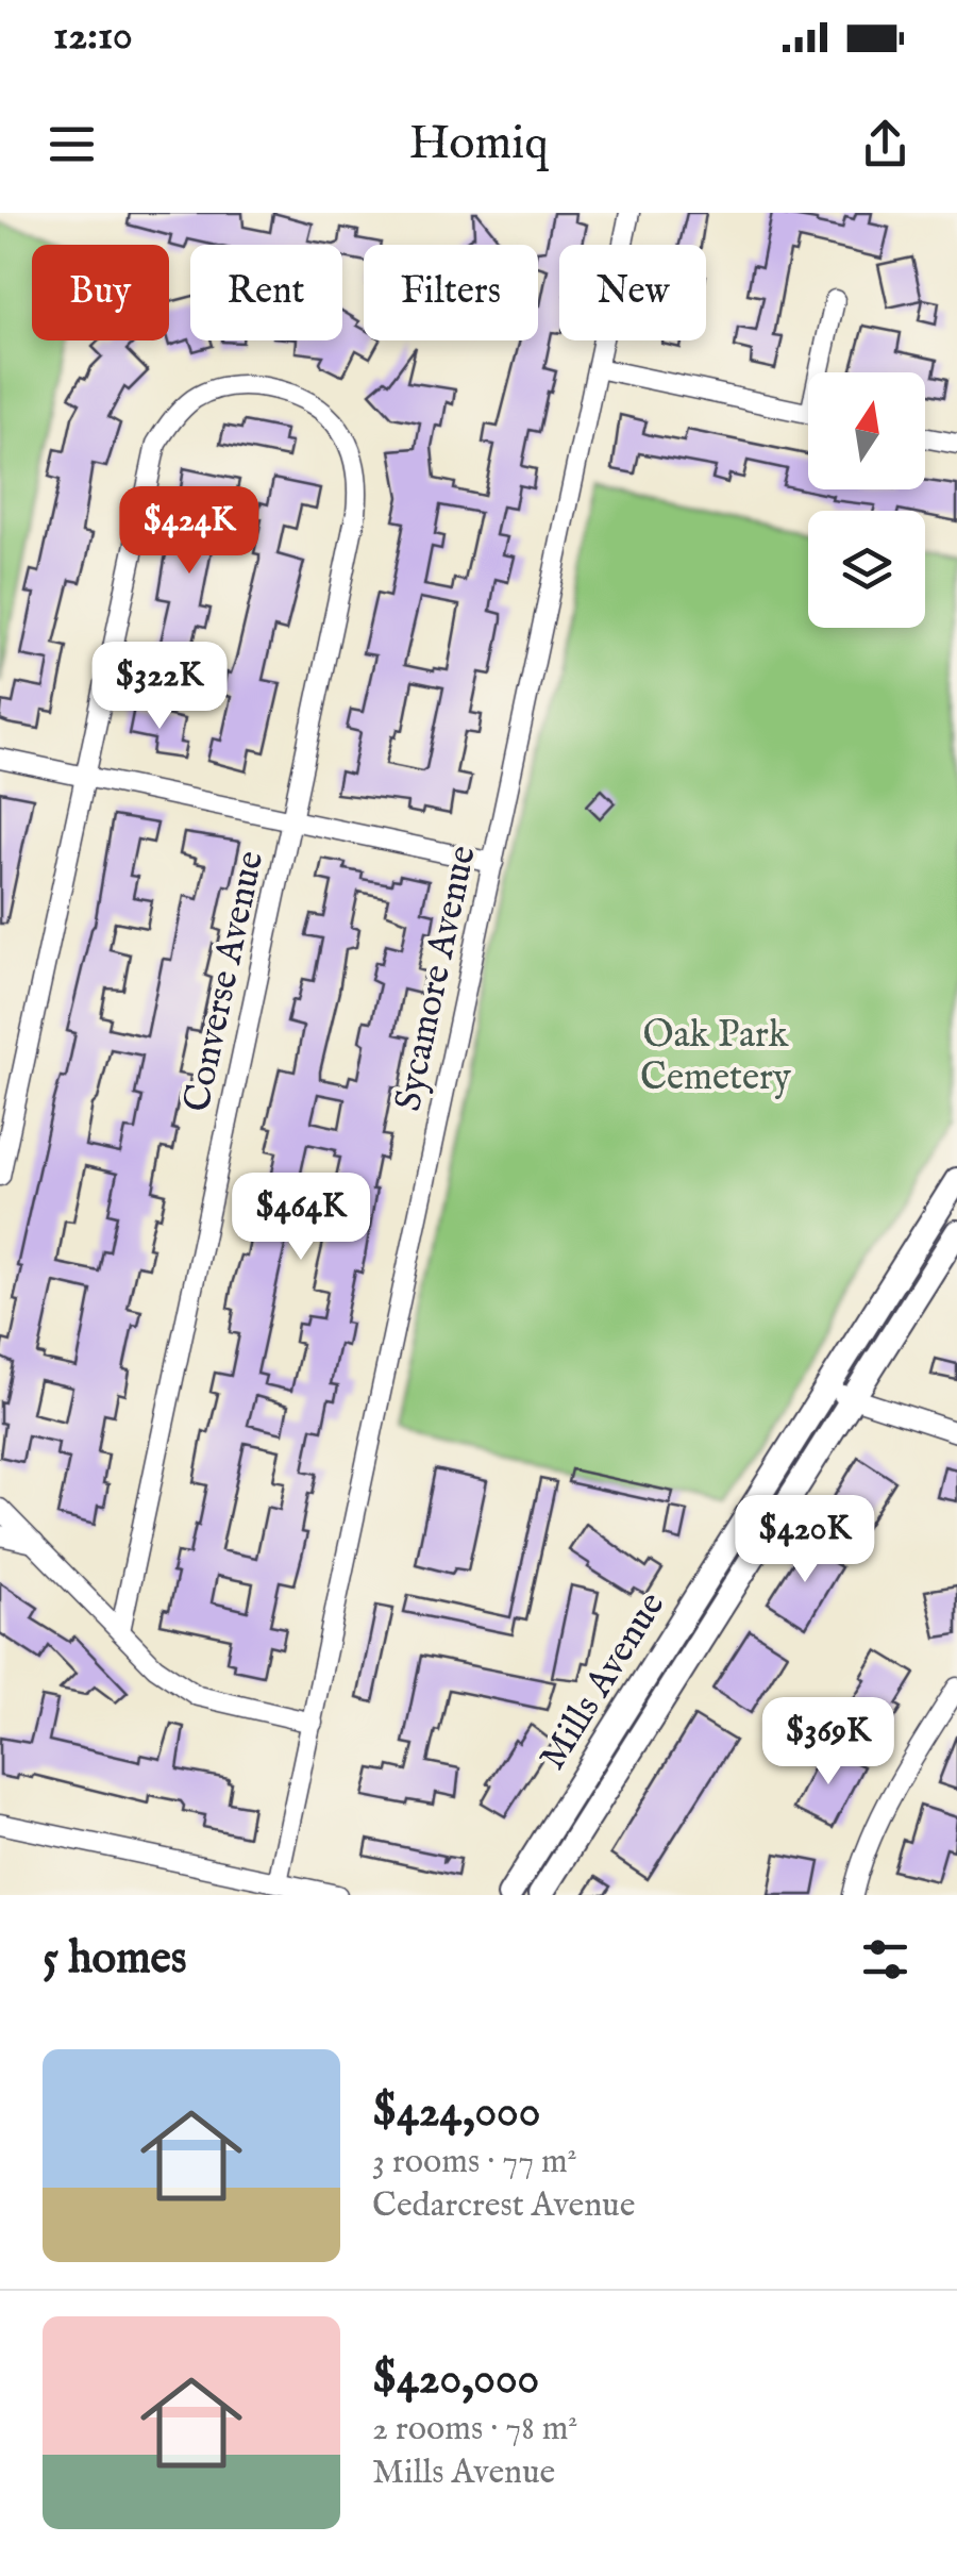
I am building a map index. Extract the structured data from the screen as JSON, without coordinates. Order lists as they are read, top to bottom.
{
  "streets": {
    "main road": ["Mills Avenue"],
    "street": ["Sycamore Avenue", "Converse Avenue"]
  },
  "parks": ["Oak Park Cemetery"],
  "north": "top",
  "page": {
    "status": "12:10",
    "header": "Homiq",
    "chip": [
      "Buy",
      "Rent",
      "Filters",
      "New"
    ],
    "price": [
      "$424K",
      "$322K",
      "$464K",
      "$420K",
      "$369K"
    ],
    "heading": "5 homes",
    "list": [
      {
        "name": "$424,000",
        "note": "3 rooms · 77 m² · Cedarcrest Avenue"
      },
      {
        "name": "$420,000",
        "note": "2 rooms · 78 m² · Mills Avenue"
      }
    ]
  }
}
